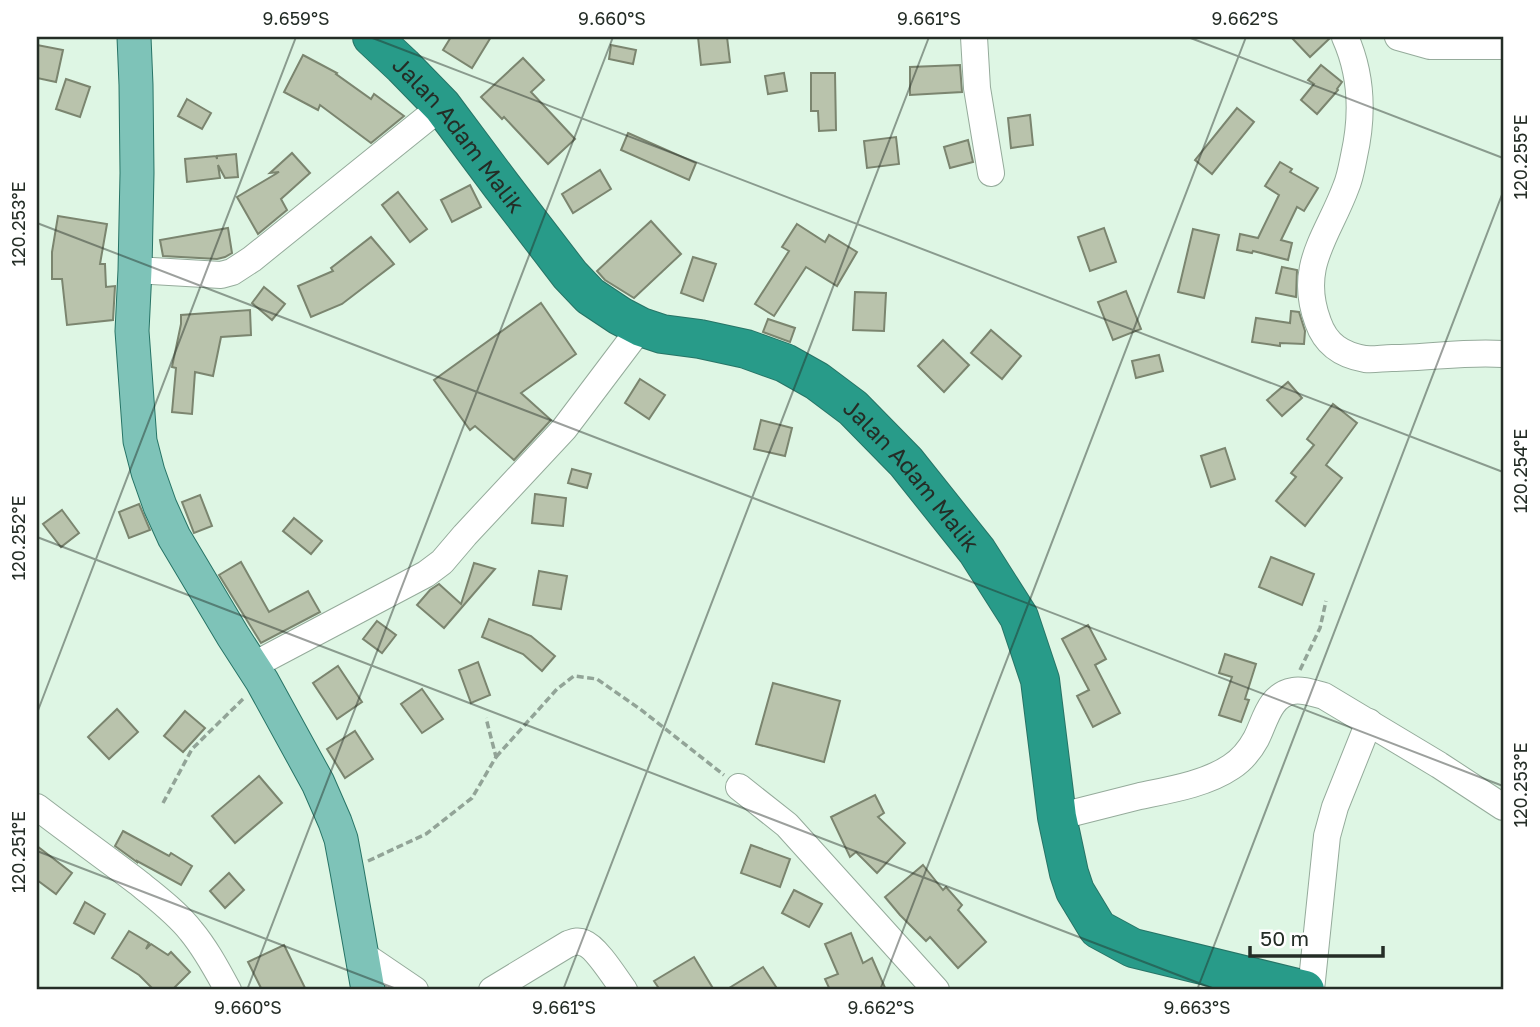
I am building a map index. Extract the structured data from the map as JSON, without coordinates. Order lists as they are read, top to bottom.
{
  "streets": {
    "highway": ["Jalan Adam Malik"]
  },
  "scale_bar": "50 m",
  "coordinates": [
    "9.659°S",
    "9.660°S",
    "9.661°S",
    "9.662°S",
    "120.255°E",
    "120.253°E",
    "120.254°E",
    "120.252°E",
    "120.251°E",
    "9.663°S"
  ]
}
